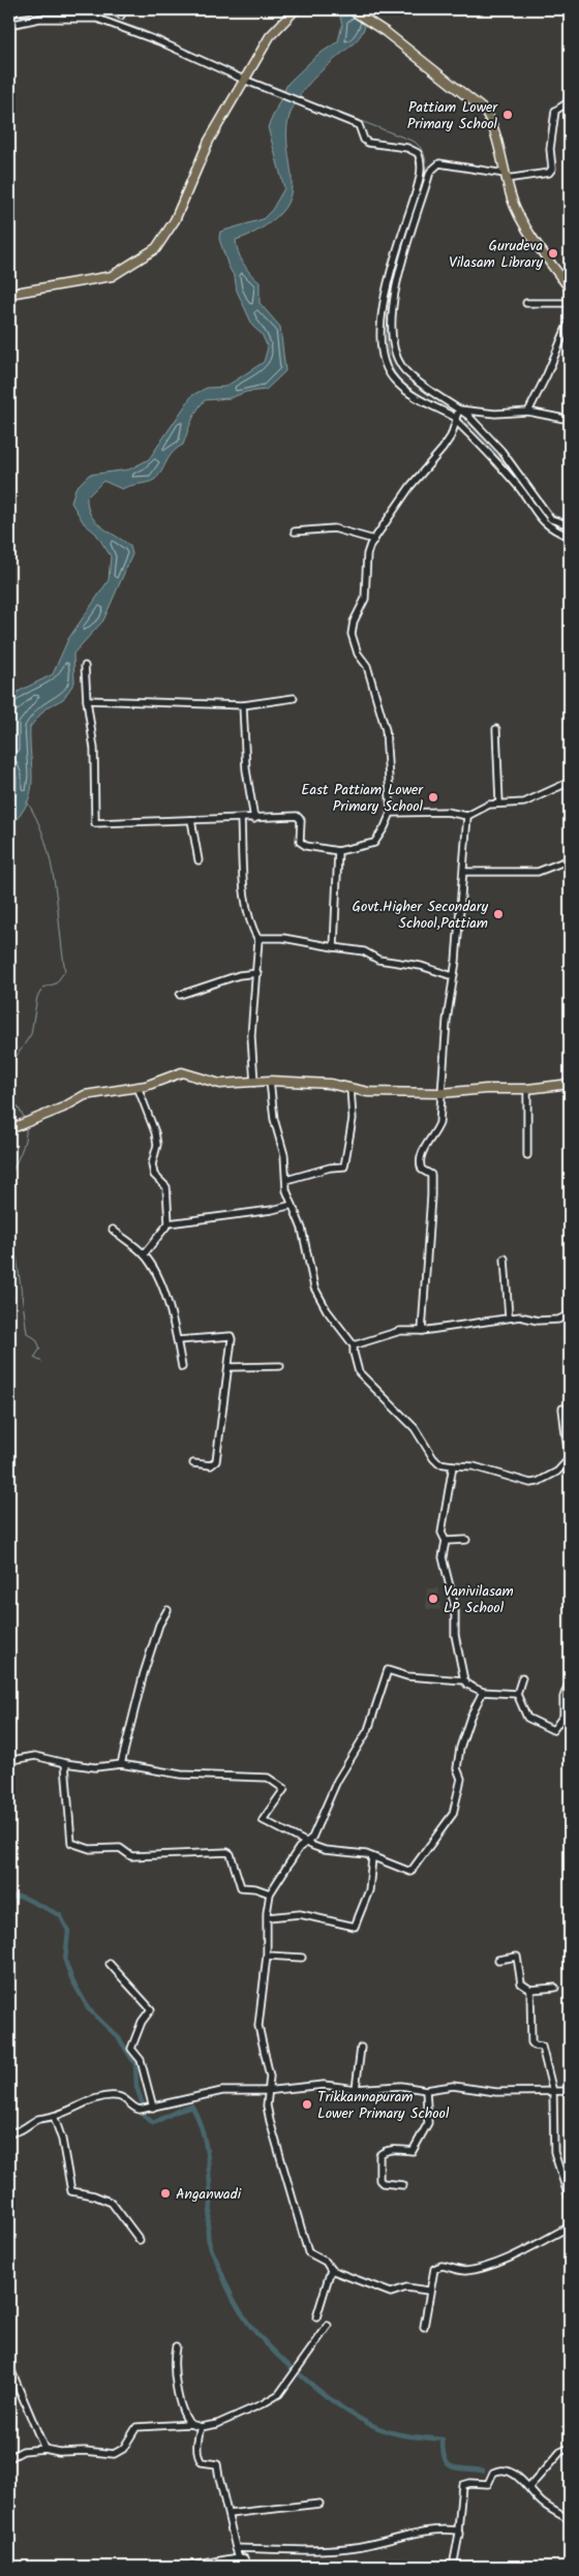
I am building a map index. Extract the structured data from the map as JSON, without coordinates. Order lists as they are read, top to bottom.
{
  "places": [
    "Pattiam Lower Primary School",
    "Gurudeva Vilasam Library",
    "East Pattiam Lower Primary School",
    "Govt.Higher Secondary School,Pattiam",
    "Vanivilasam LP School",
    "Trikkannapuram Lower Primary School",
    "Anganwadi"
  ]
}
